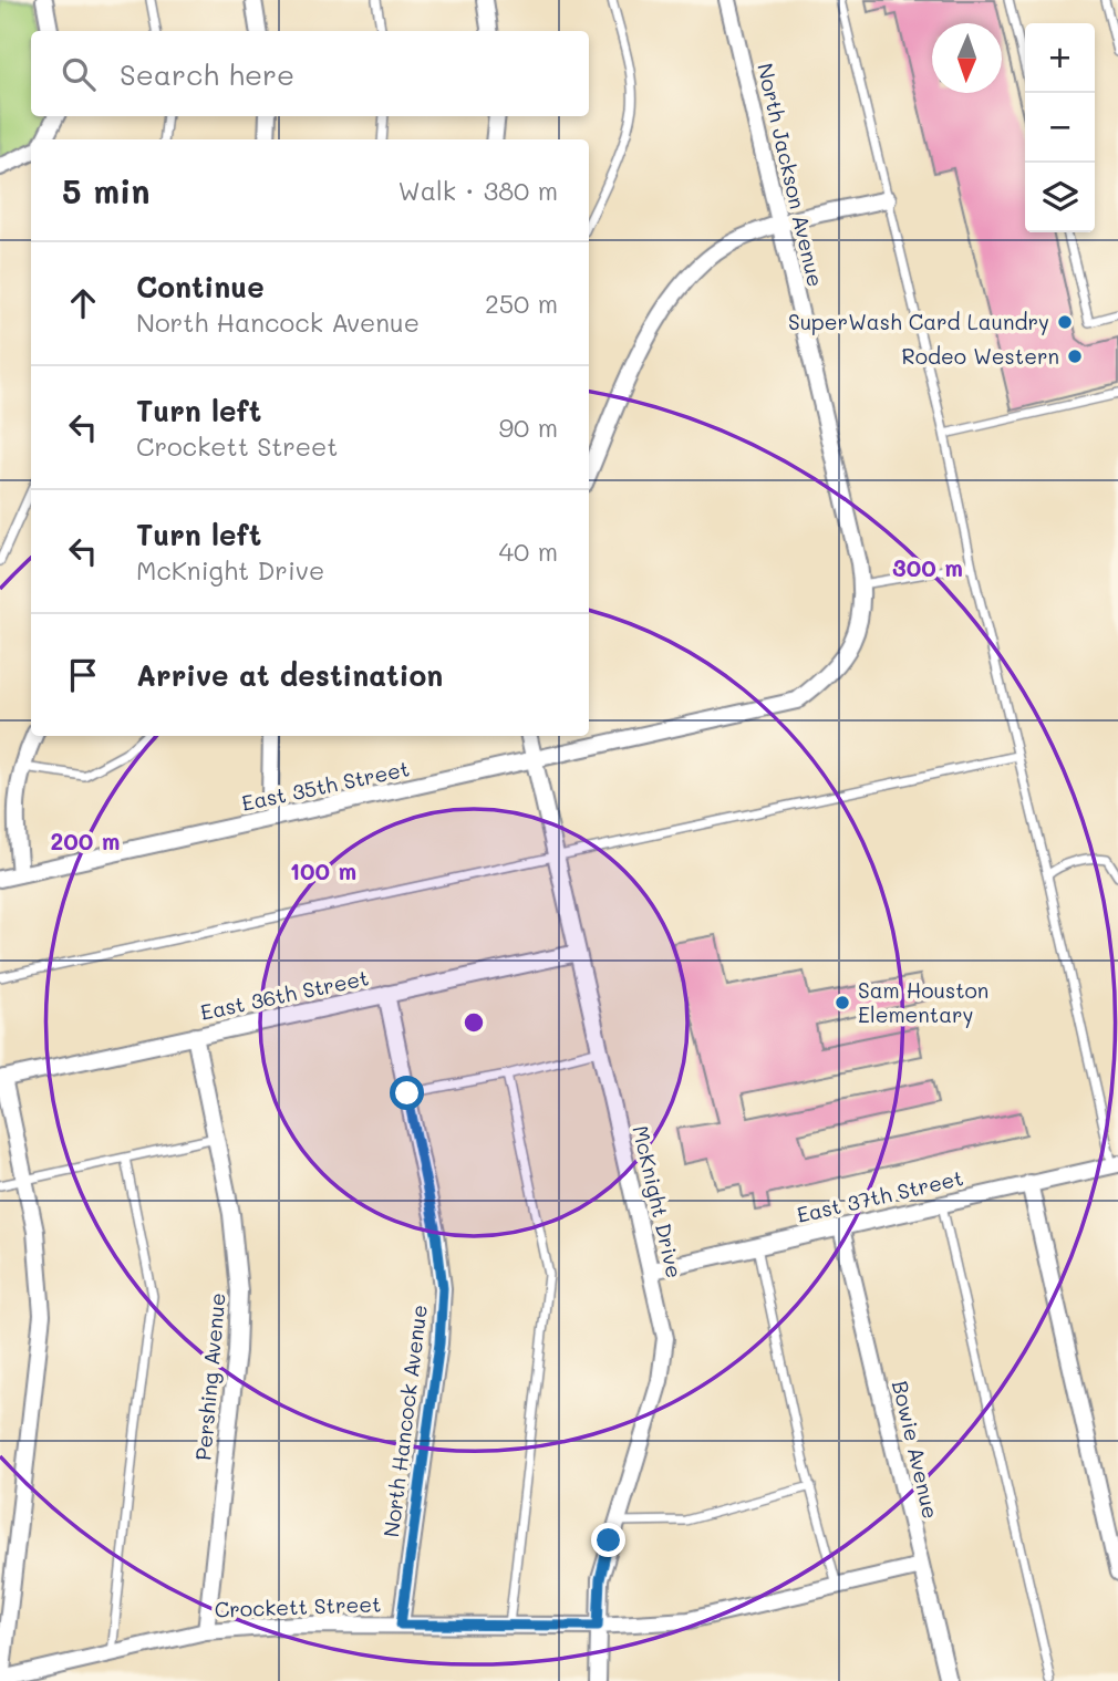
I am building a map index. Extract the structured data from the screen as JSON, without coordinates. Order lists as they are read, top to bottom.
{
  "streets": {
    "street": [
      "North Jackson Avenue",
      "East 35th Street",
      "East 36th Street",
      "East 37th Street",
      "McKnight Drive",
      "Pershing Avenue",
      "North Hancock Avenue",
      "Bowie Avenue",
      "Crockett Street"
    ]
  },
  "crossings": [
    ["North Jackson Avenue", "East 35th Street"],
    ["East 35th Street", "McKnight Drive"],
    ["East 36th Street", "McKnight Drive"],
    ["East 36th Street", "Pershing Avenue"],
    ["East 36th Street", "North Hancock Avenue"],
    ["East 37th Street", "McKnight Drive"],
    ["East 37th Street", "Bowie Avenue"],
    ["McKnight Drive", "Crockett Street"],
    ["Pershing Avenue", "Crockett Street"],
    ["North Hancock Avenue", "Crockett Street"],
    ["Bowie Avenue", "Crockett Street"]
  ],
  "places": ["SuperWash Card Laundry", "Rodeo Western", "Sam Houston Elementary"],
  "north": "bottom",
  "page": {
    "map_buttons": ["+", "−"],
    "search": "Search here",
    "heading": ["5 min", "Walk · 380 m"],
    "list": [
      ["Continue", "North Hancock Avenue", "250 m"],
      ["Turn left", "Crockett Street", "90 m"],
      ["Turn left", "McKnight Drive", "40 m"],
      "Arrive at destination"
    ]
  },
  "rings": ["300 m", "200 m", "100 m"]
}
